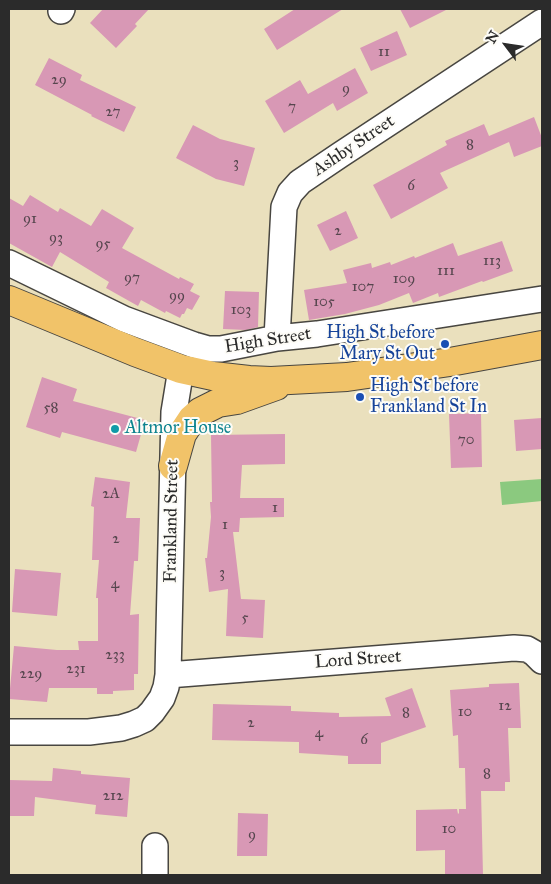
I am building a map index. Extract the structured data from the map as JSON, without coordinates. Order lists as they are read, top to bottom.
{
  "streets": {
    "main road": ["High Street"],
    "street": ["Ashby Street", "Frankland Street", "Lord Street"]
  },
  "crossings": [
    ["Ashby Street", "High Street"],
    ["High Street", "Frankland Street"],
    ["Frankland Street", "Lord Street"]
  ],
  "places": ["High St before Mary St Out", "High St before Frankland St In", "Altmor House"],
  "house_numbers": [
    "11",
    "29",
    "9",
    "7",
    "27",
    "8",
    "3",
    "6",
    "91",
    "2",
    "93",
    "95",
    "113",
    "111",
    "97",
    "109",
    "107",
    "99",
    "105",
    "103",
    "58",
    "70",
    "2A",
    "1",
    "1",
    "2",
    "3",
    "4",
    "5",
    "233",
    "231",
    "229",
    "12",
    "10",
    "8",
    "2",
    "4",
    "6",
    "8",
    "212",
    "10",
    "9"
  ],
  "north": "top left"
}
